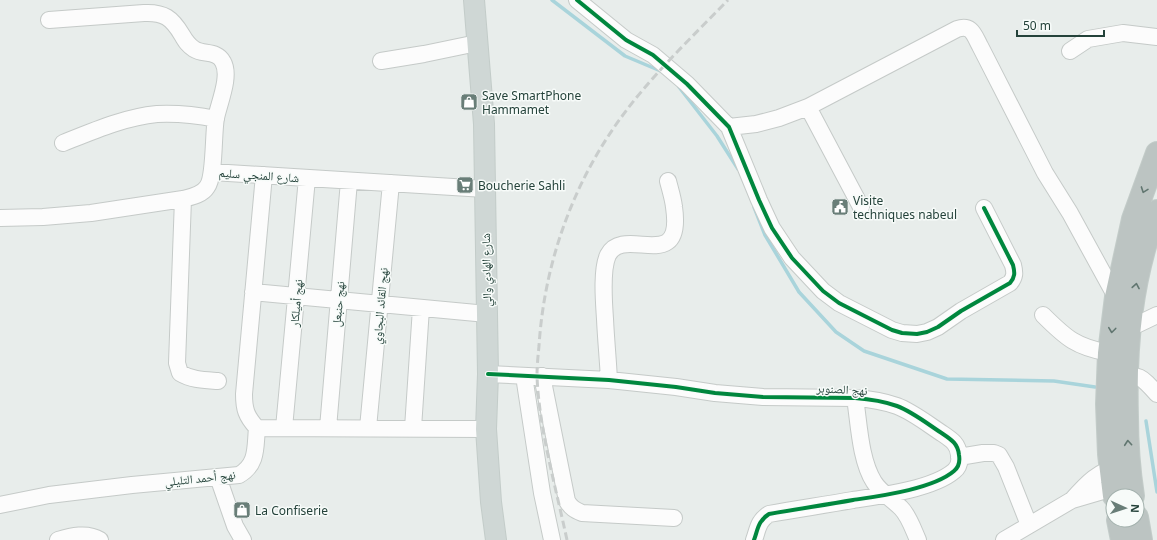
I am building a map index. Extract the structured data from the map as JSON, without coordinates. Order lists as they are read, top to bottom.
{
  "streets": {
    "main road": ["شارع الهادي والي"],
    "street": [
      "شارع المنجي سليم",
      "نهج أميلكار",
      "نهج حنبعل",
      "نهج القائد البجاوي",
      "نهج الصنوبر",
      "نهج أحمد التليلي"
    ]
  },
  "crossings": [
    ["شارع المنجي سليم", "شارع الهادي والي"],
    ["شارع المنجي سليم", "نهج أميلكار"],
    ["شارع المنجي سليم", "نهج حنبعل"],
    ["شارع المنجي سليم", "نهج القائد البجاوي"],
    ["شارع الهادي والي", "نهج الصنوبر"]
  ],
  "places": {
    "shop": ["Save SmartPhone Hammamet", "La Confiserie"],
    "supermarket": ["Boucherie Sahli"],
    "public building": ["Visite techniques nabeul"]
  },
  "scale_bar": "50 m",
  "north": "right"
}
